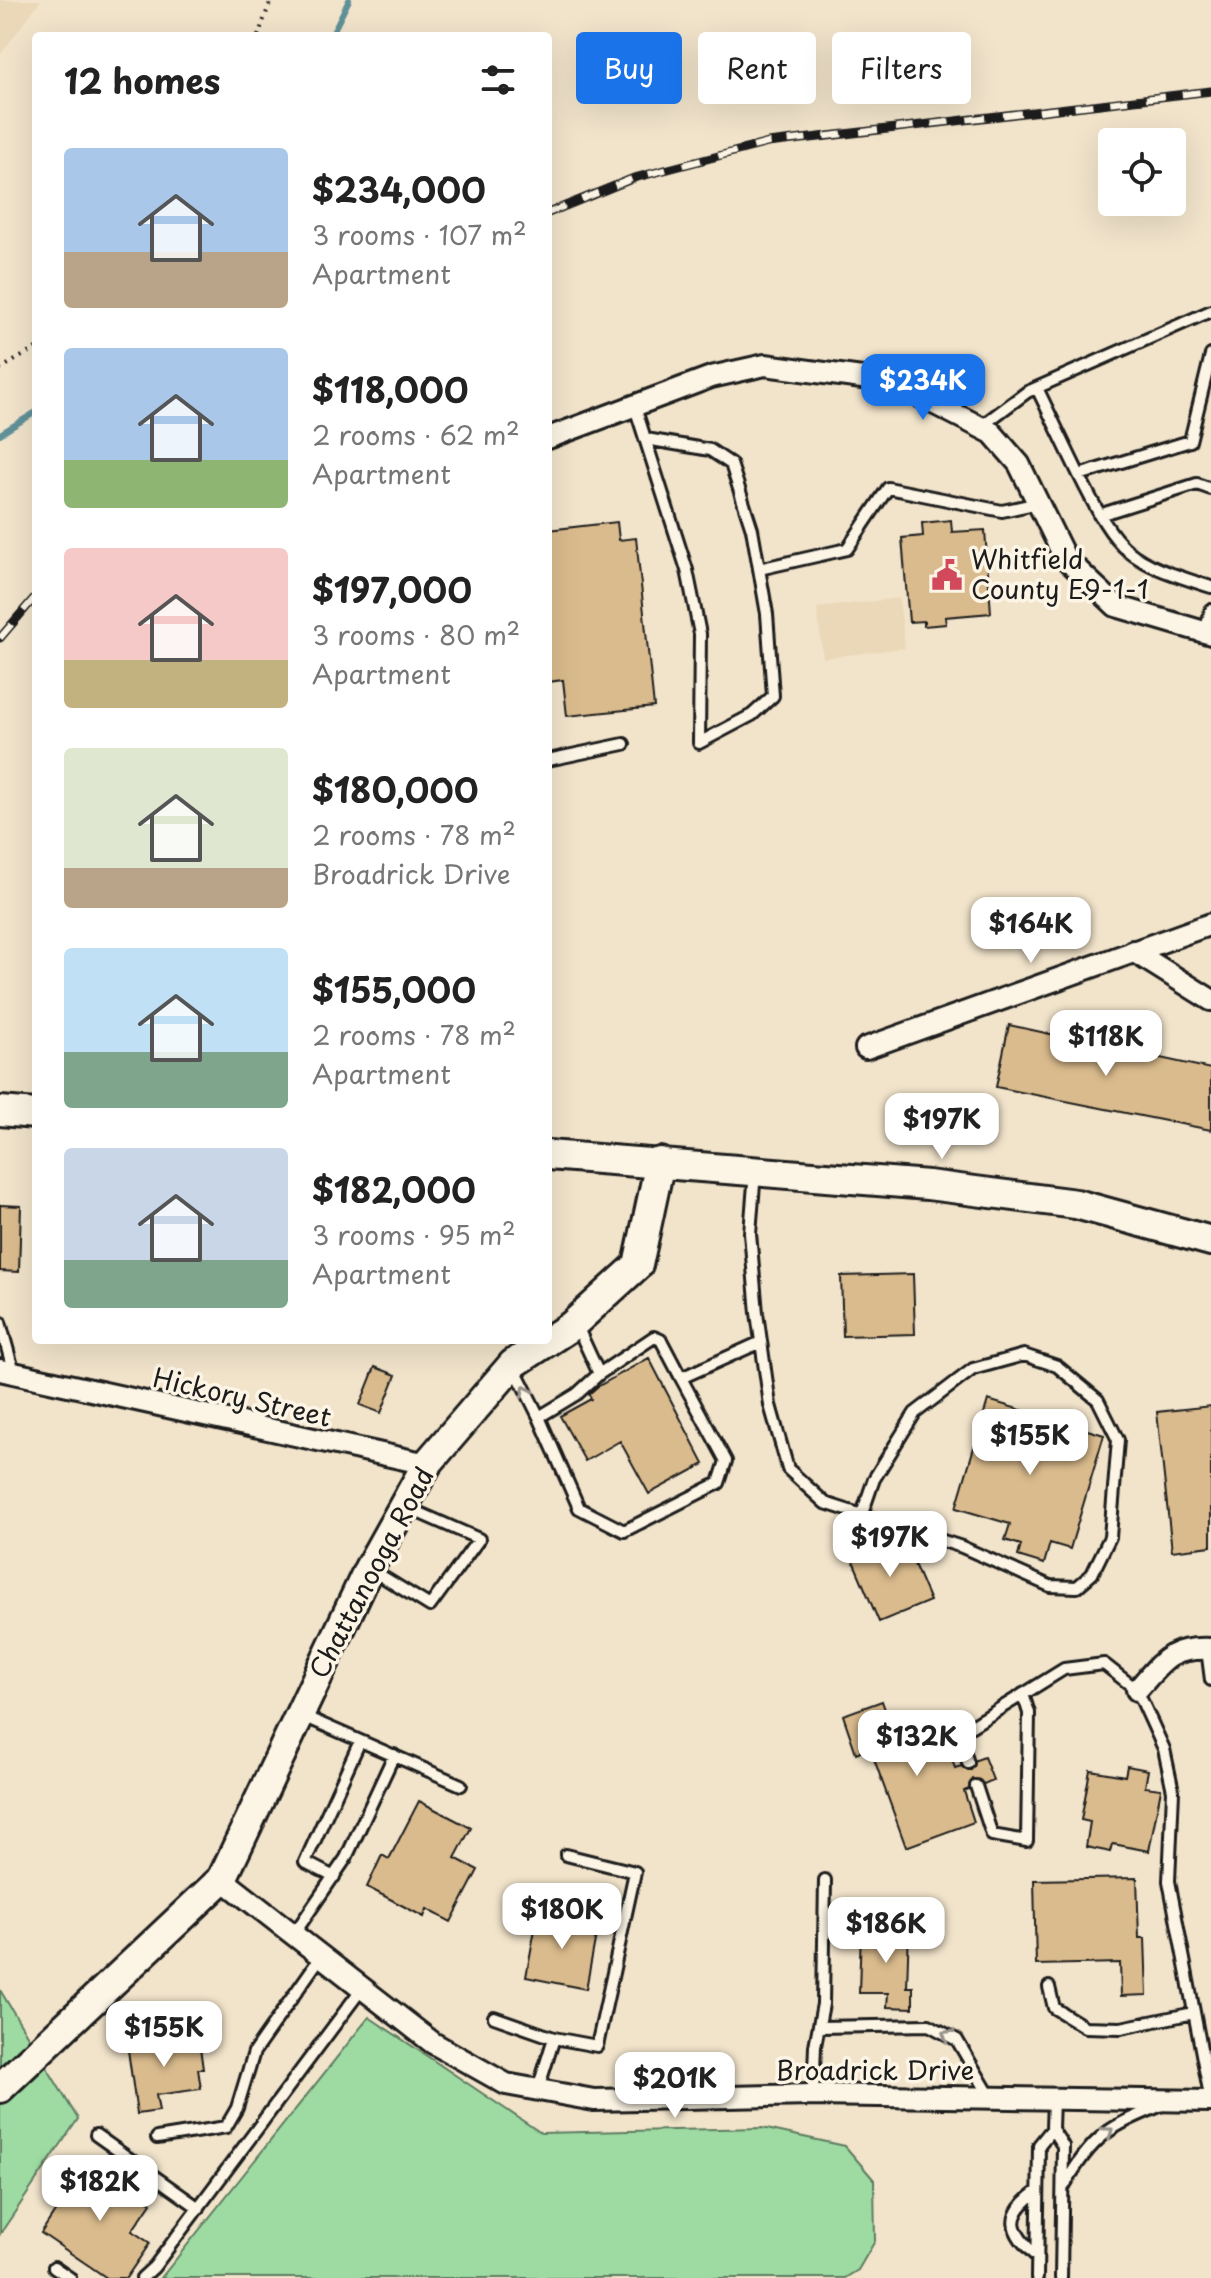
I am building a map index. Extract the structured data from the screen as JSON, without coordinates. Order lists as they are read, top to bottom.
{
  "streets": {
    "street": ["Hickory Street", "Chattanooga Road", "Broadrick Drive"]
  },
  "crossings": [
    ["Hickory Street", "Chattanooga Road"],
    ["Chattanooga Road", "Broadrick Drive"]
  ],
  "places": {
    "public building": ["Whitfield County E9-1-1"]
  },
  "page": {
    "chip": ["Buy", "Rent", "Filters"],
    "heading": "12 homes",
    "list": [
      {
        "name": "$234,000",
        "note": "3 rooms · 107 m² · Apartment"
      },
      {
        "name": "$118,000",
        "note": "2 rooms · 62 m² · Apartment"
      },
      {
        "name": "$197,000",
        "note": "3 rooms · 80 m² · Apartment"
      },
      {
        "name": "$180,000",
        "note": "2 rooms · 78 m² · Broadrick Drive"
      },
      {
        "name": "$155,000",
        "note": "2 rooms · 78 m² · Apartment"
      },
      {
        "name": "$182,000",
        "note": "3 rooms · 95 m² · Apartment"
      }
    ],
    "price": [
      "$234K",
      "$164K",
      "$118K",
      "$197K",
      "$155K",
      "$197K",
      "$132K",
      "$180K",
      "$186K",
      "$155K",
      "$201K",
      "$182K"
    ]
  }
}
